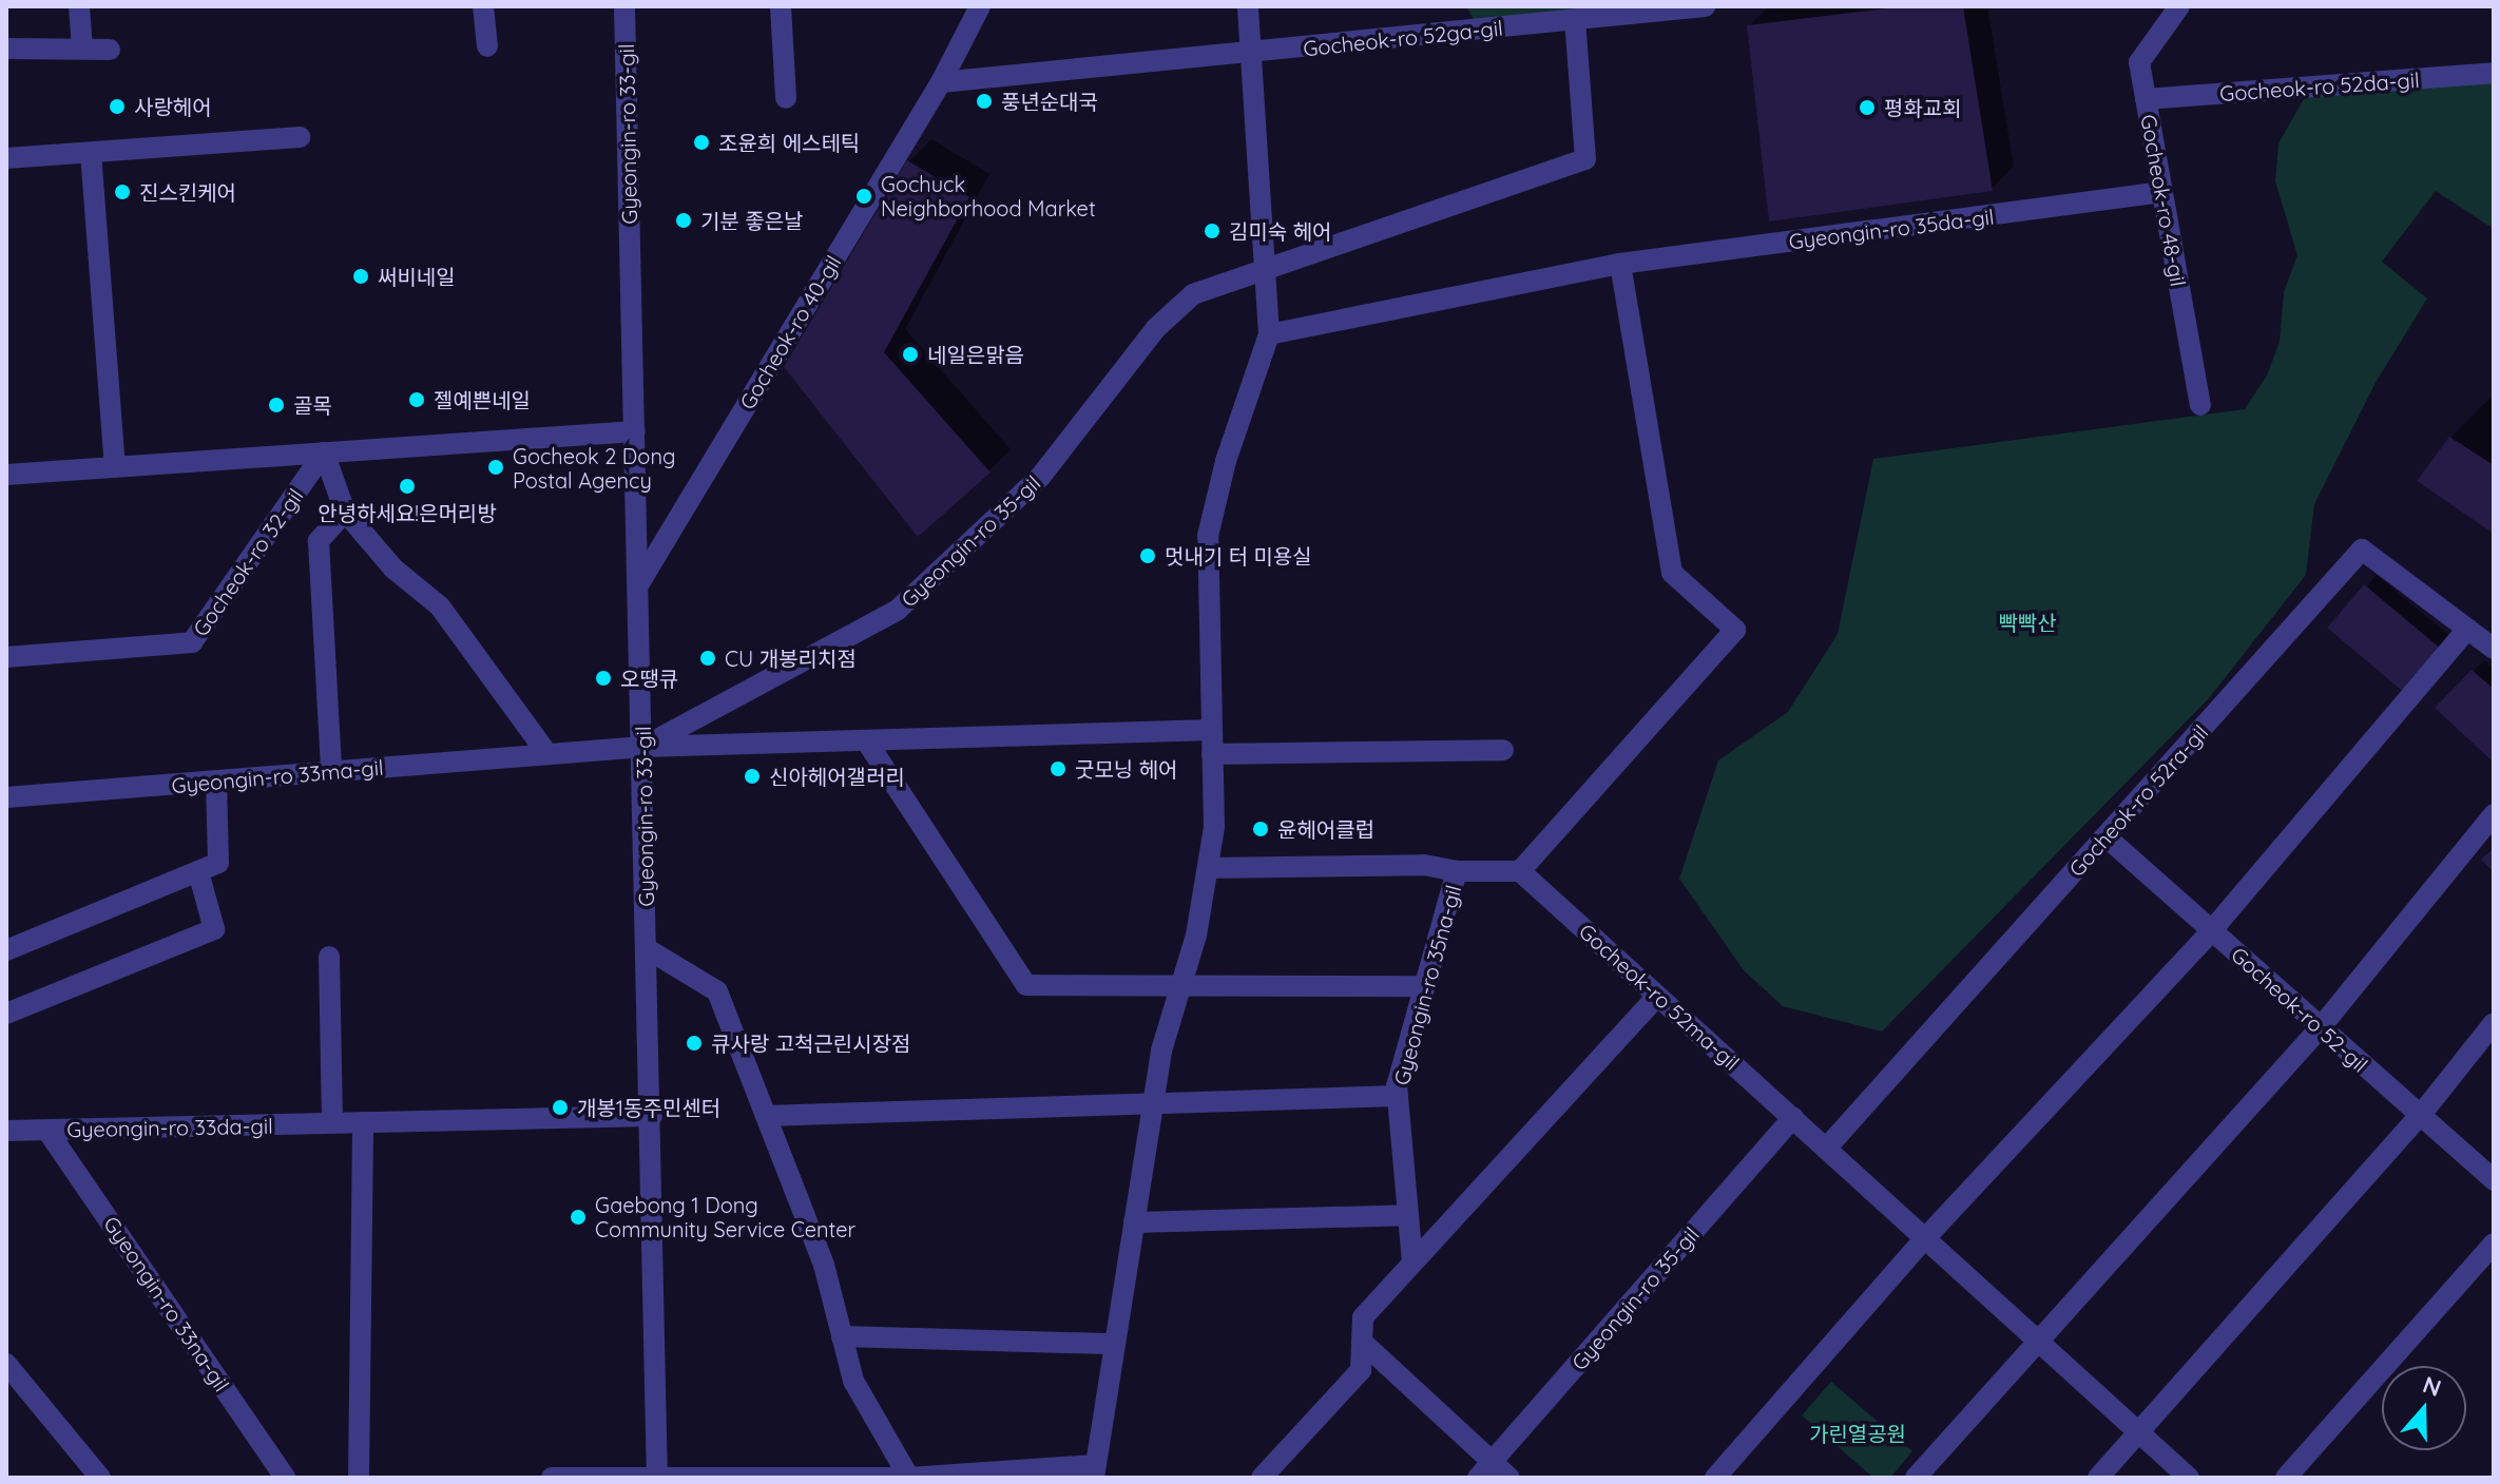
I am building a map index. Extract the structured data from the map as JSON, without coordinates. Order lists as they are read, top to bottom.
{
  "streets": {
    "street": [
      "Gocheok-ro 52ga-gil",
      "Gocheok-ro 52da-gil",
      "Gyeongin-ro 33-gil",
      "Gocheok-ro 48-gil",
      "Gyeongin-ro 35da-gil",
      "Gocheok-ro 40-gil",
      "Gyeongin-ro 35-gil",
      "Gocheok-ro 32-gil",
      "Gyeongin-ro 33ma-gil",
      "Gocheok-ro 52ra-gil",
      "Gyeongin-ro 35na-gil",
      "Gocheok-ro 52ma-gil",
      "Gocheok-ro 52-gil",
      "Gyeongin-ro 33da-gil",
      "Gyeongin-ro 33na-gil"
    ]
  },
  "crossings": [
    ["Gocheok-ro 52ga-gil", "Gyeongin-ro 35-gil"],
    ["Gocheok-ro 52da-gil", "Gocheok-ro 48-gil"],
    ["Gyeongin-ro 33-gil", "Gocheok-ro 40-gil"],
    ["Gyeongin-ro 33-gil", "Gyeongin-ro 35-gil"],
    ["Gyeongin-ro 33-gil", "Gyeongin-ro 33ma-gil"],
    ["Gyeongin-ro 33-gil", "Gyeongin-ro 33da-gil"],
    ["Gocheok-ro 48-gil", "Gyeongin-ro 35da-gil"],
    ["Gyeongin-ro 35-gil", "Gyeongin-ro 33ma-gil"],
    ["Gyeongin-ro 35-gil", "Gocheok-ro 52ma-gil"],
    ["Gocheok-ro 52ra-gil", "Gocheok-ro 52ma-gil"],
    ["Gocheok-ro 52ra-gil", "Gocheok-ro 52-gil"],
    ["Gyeongin-ro 35na-gil", "Gocheok-ro 52ma-gil"],
    ["Gyeongin-ro 33da-gil", "Gyeongin-ro 33na-gil"]
  ],
  "parks": ["빡빡산", "가린열공원"],
  "places": [
    "풍년순대국",
    "사랑헤어",
    "평화교회",
    "조윤희 에스테틱",
    "진스킨케어",
    "Gochuck Neighborhood Market",
    "기분 좋은날",
    "김미숙 헤어",
    "써비네일",
    "네일은맑음",
    "젤예쁜네일",
    "골목",
    "Gocheok 2 Dong Postal Agency",
    "안녕하세요!은머리방",
    "멋내기 터 미용실",
    "CU 개봉리치점",
    "오땡큐",
    "굿모닝 헤어",
    "신아헤어갤러리",
    "윤헤어클럽",
    "큐사랑 고척근린시장점",
    "개봉1동주민센터",
    "Gaebong 1 Dong Community Service Center"
  ],
  "north": "top"
}
